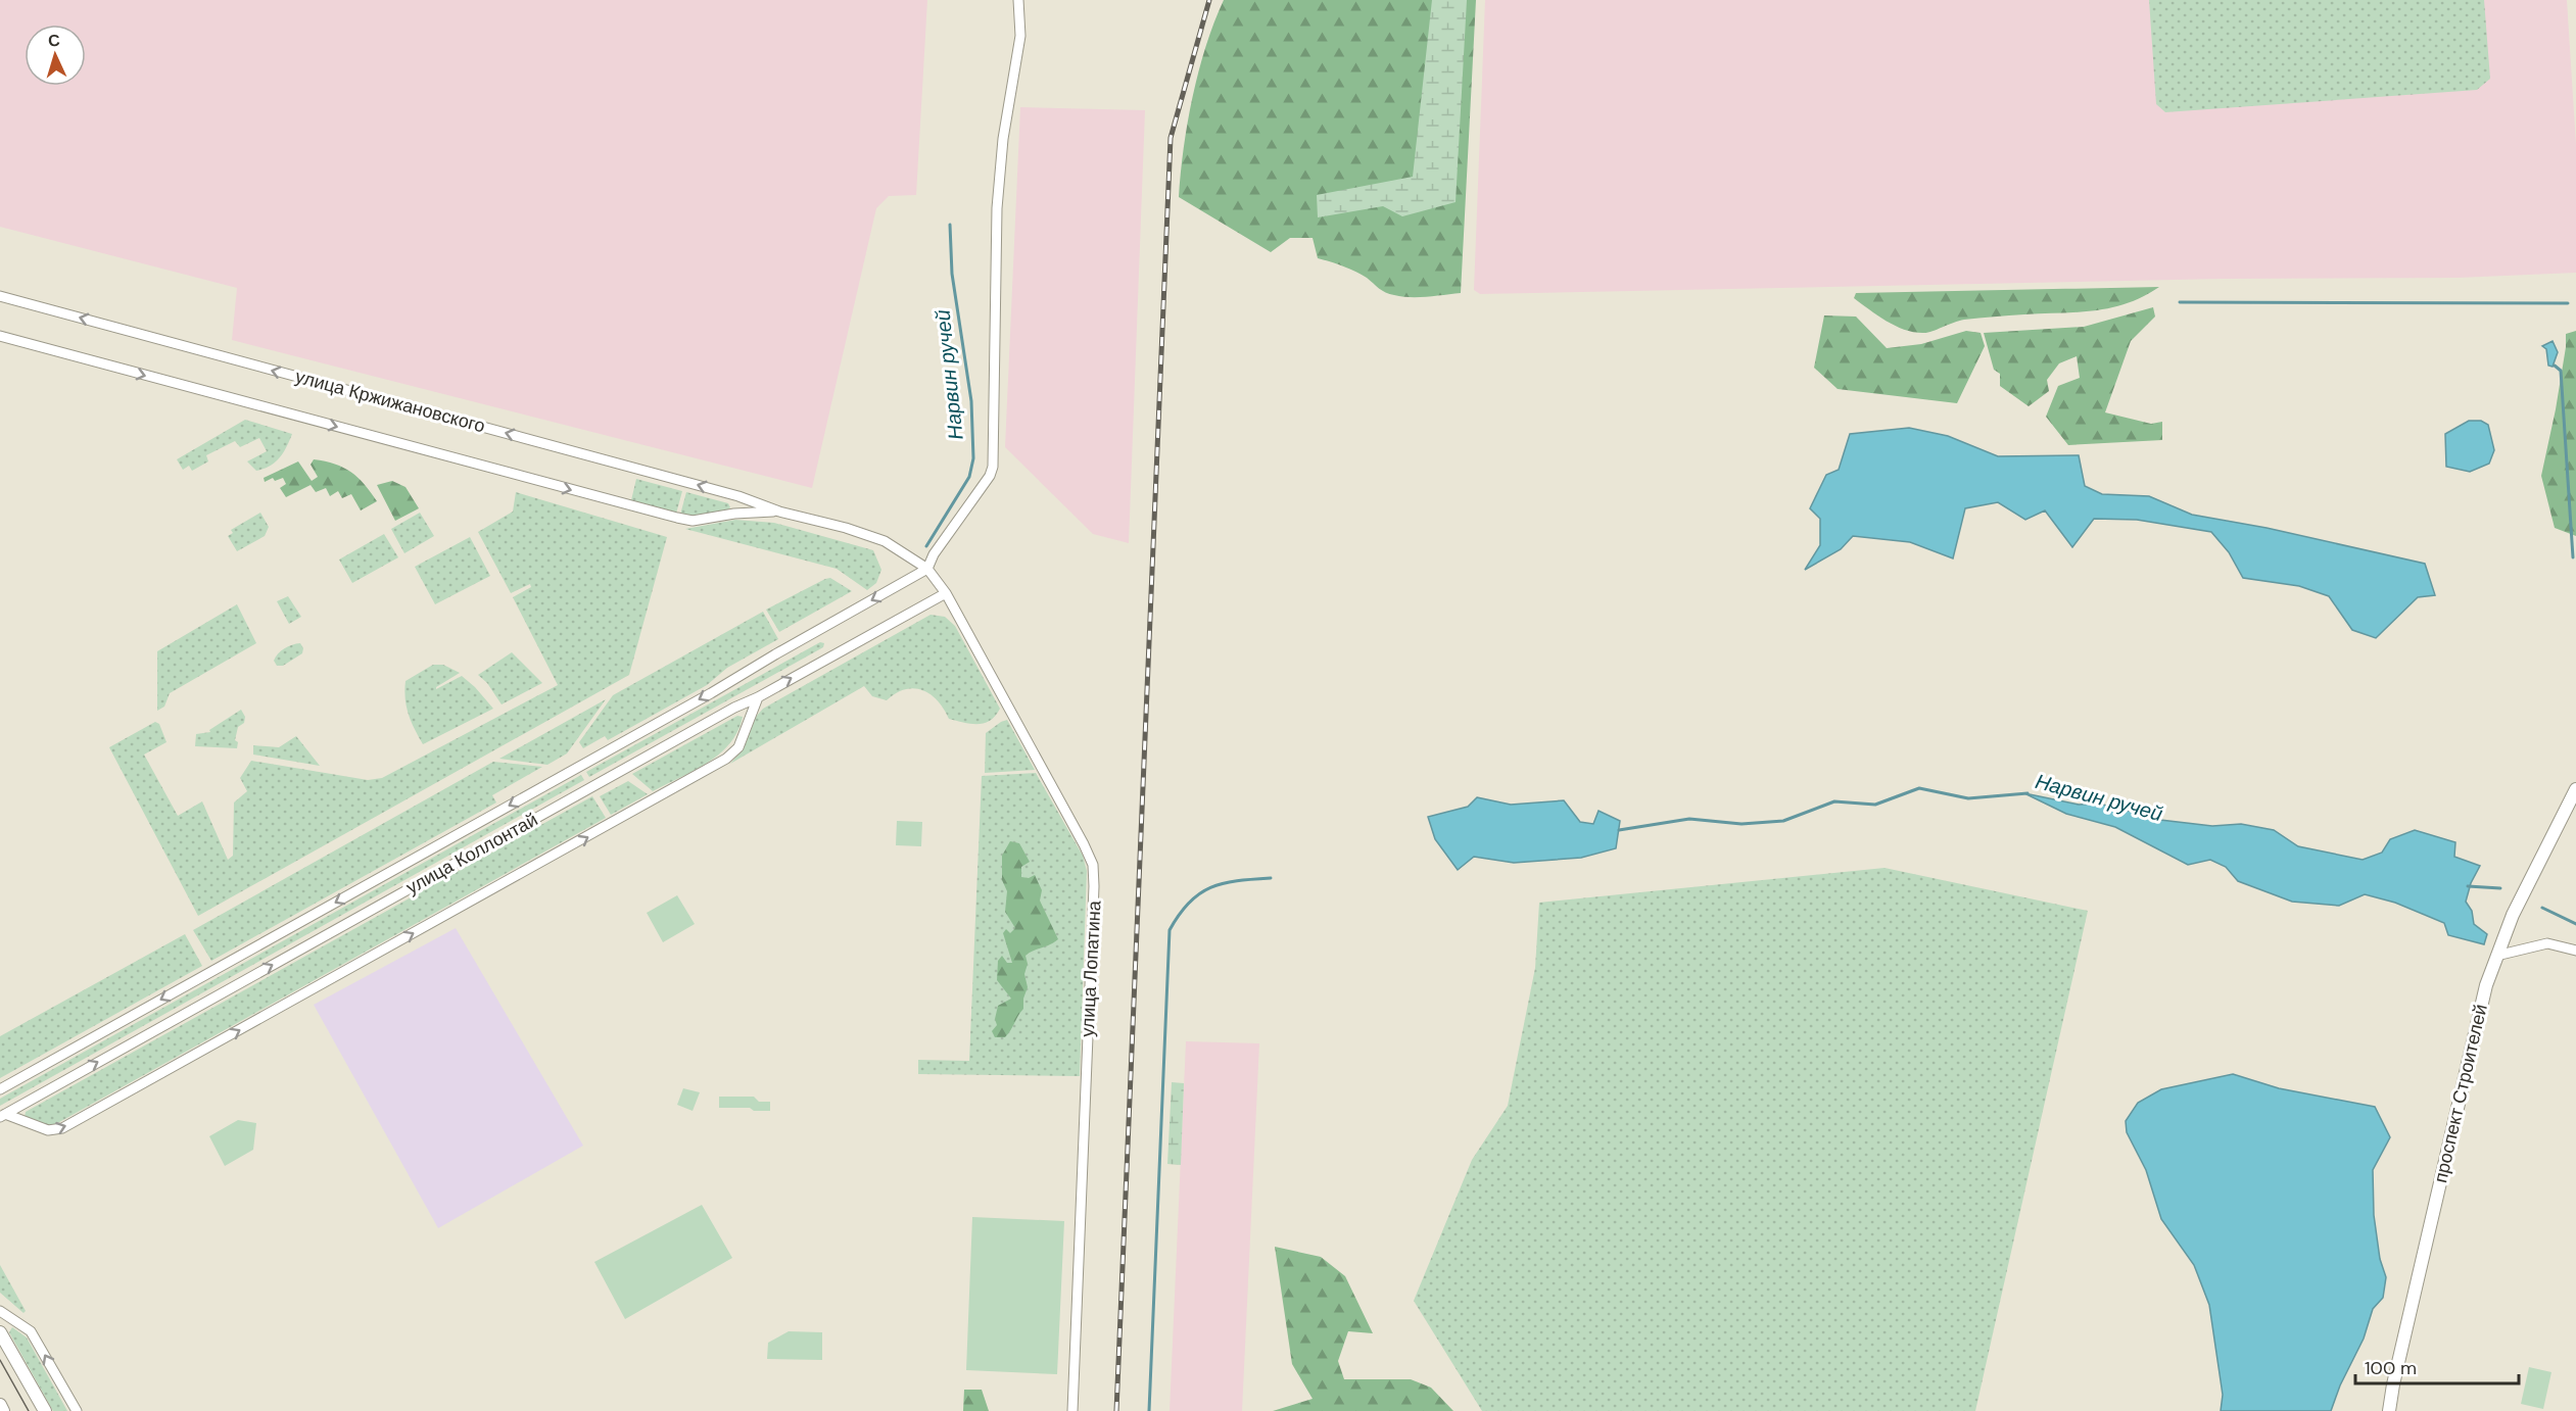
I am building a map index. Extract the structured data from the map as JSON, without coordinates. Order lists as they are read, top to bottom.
{
  "streets": {
    "street": [
      "улица Кржижановского",
      "улица Коллонтай",
      "улица Лопатина",
      "проспект Строителей"
    ]
  },
  "crossings": [
    ["улица Кржижановского", "улица Коллонтай"],
    ["улица Кржижановского", "улица Лопатина"],
    ["улица Коллонтай", "улица Лопатина"]
  ],
  "water": ["Нарвин ручей"],
  "scale_bar": "100 m",
  "north": "top"
}
